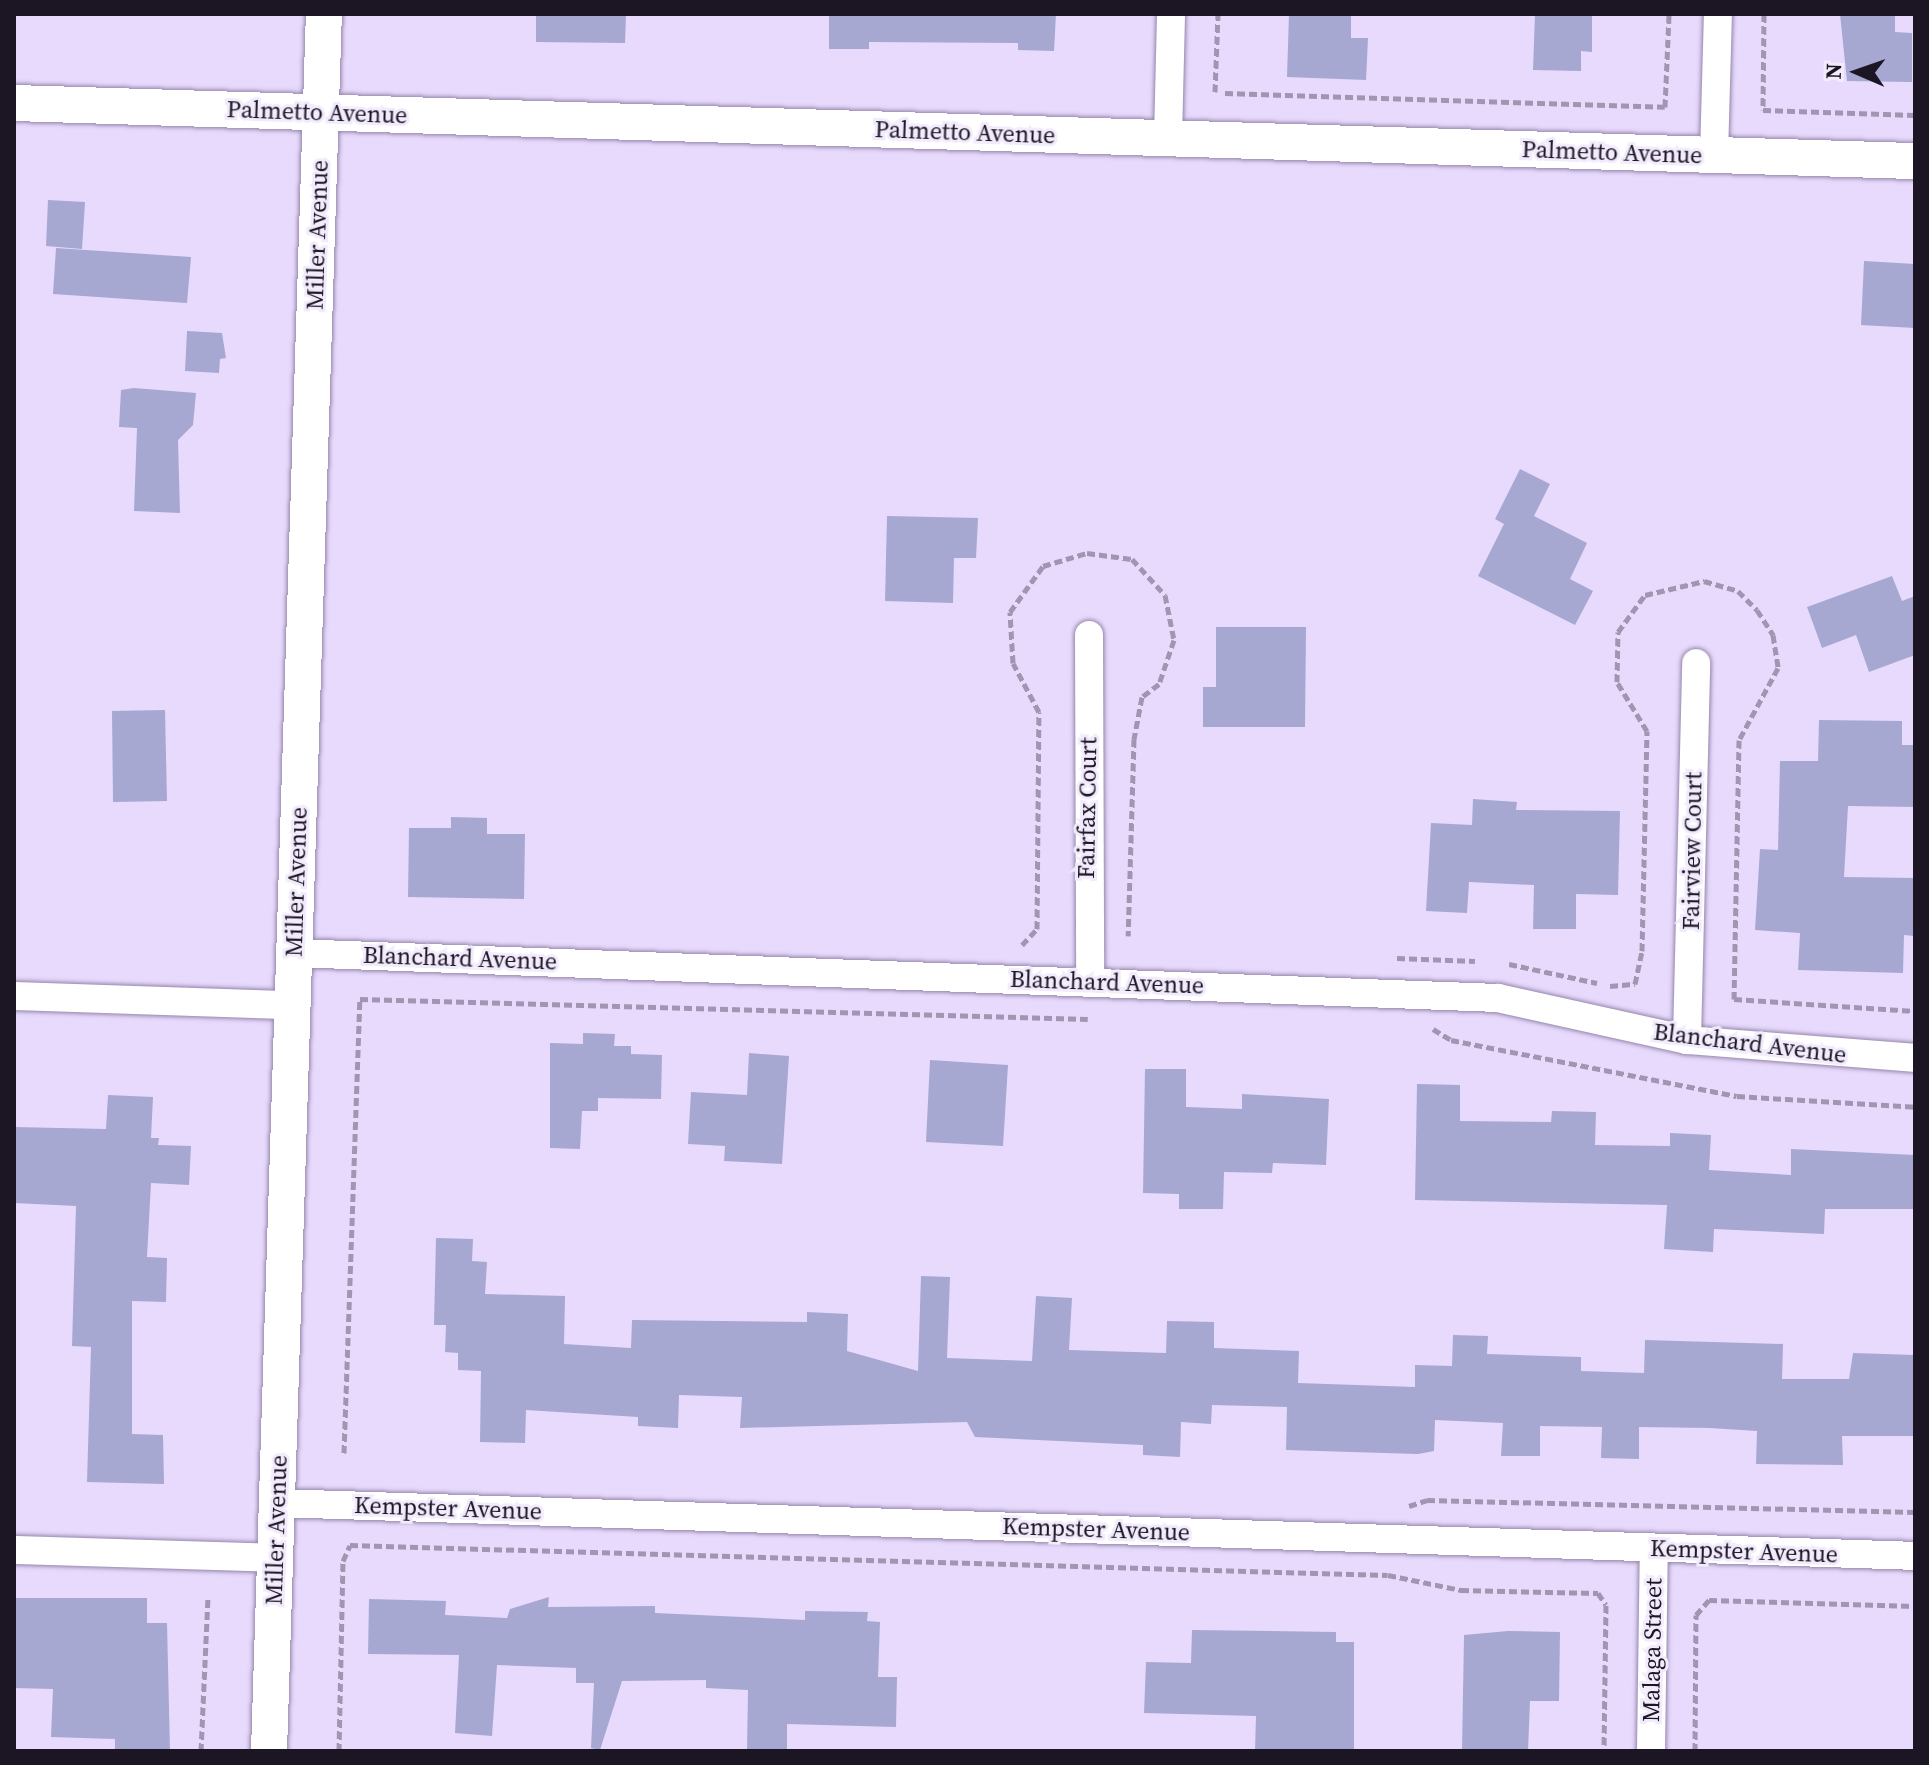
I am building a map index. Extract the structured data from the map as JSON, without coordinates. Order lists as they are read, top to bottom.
{
  "streets": {
    "street": [
      "Palmetto Avenue",
      "Miller Avenue",
      "Fairfax Court",
      "Fairview Court",
      "Blanchard Avenue",
      "Kempster Avenue",
      "Malaga Street"
    ]
  },
  "crossings": [
    ["Palmetto Avenue", "Miller Avenue"],
    ["Miller Avenue", "Blanchard Avenue"],
    ["Miller Avenue", "Kempster Avenue"],
    ["Fairfax Court", "Blanchard Avenue"],
    ["Fairview Court", "Blanchard Avenue"],
    ["Kempster Avenue", "Malaga Street"]
  ],
  "north": "left"
}
